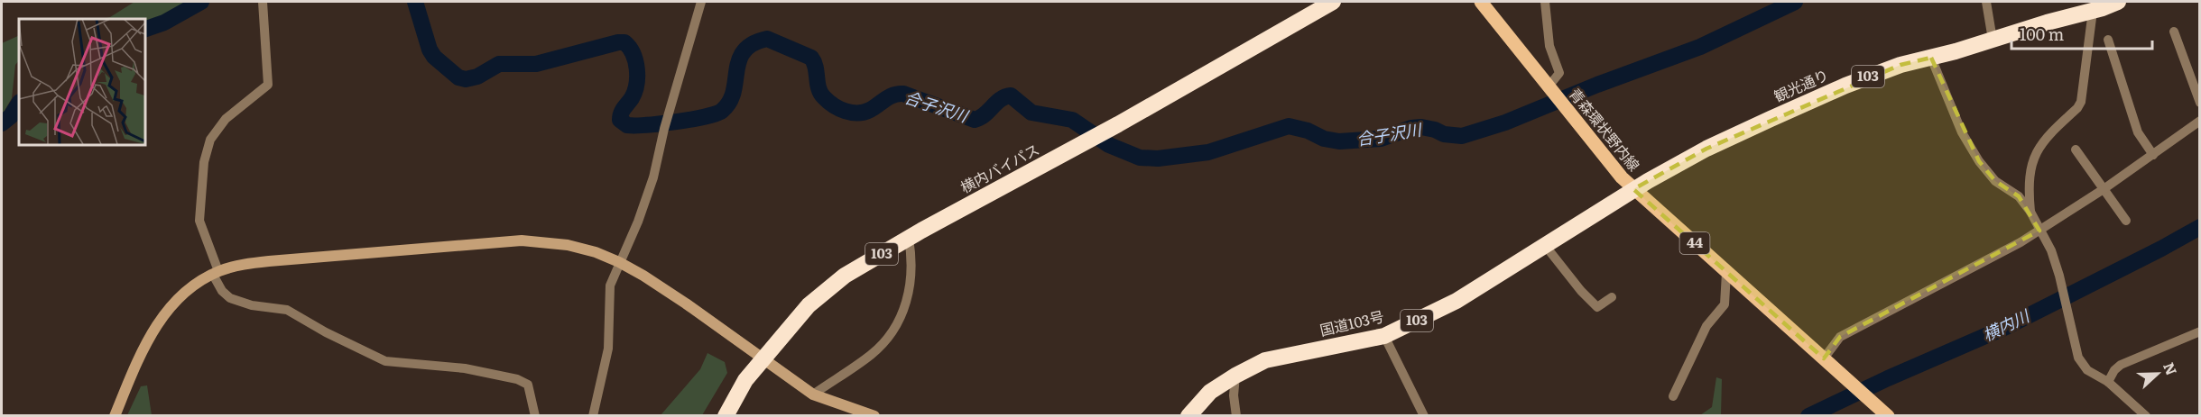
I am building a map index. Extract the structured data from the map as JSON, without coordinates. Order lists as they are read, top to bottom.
{
  "streets": {
    "highway": [
      "103",
      "観光通り",
      "横内バイパス",
      "国道103号"
    ],
    "main road": ["青森環状野内線", "44"]
  },
  "crossings": [
    ["観光通り", "青森環状野内線"],
    ["観光通り", "国道103号"],
    ["青森環状野内線", "国道103号"]
  ],
  "water": ["合子沢川", "横内川"],
  "scale_bar": "100 m",
  "north": "right"
}
